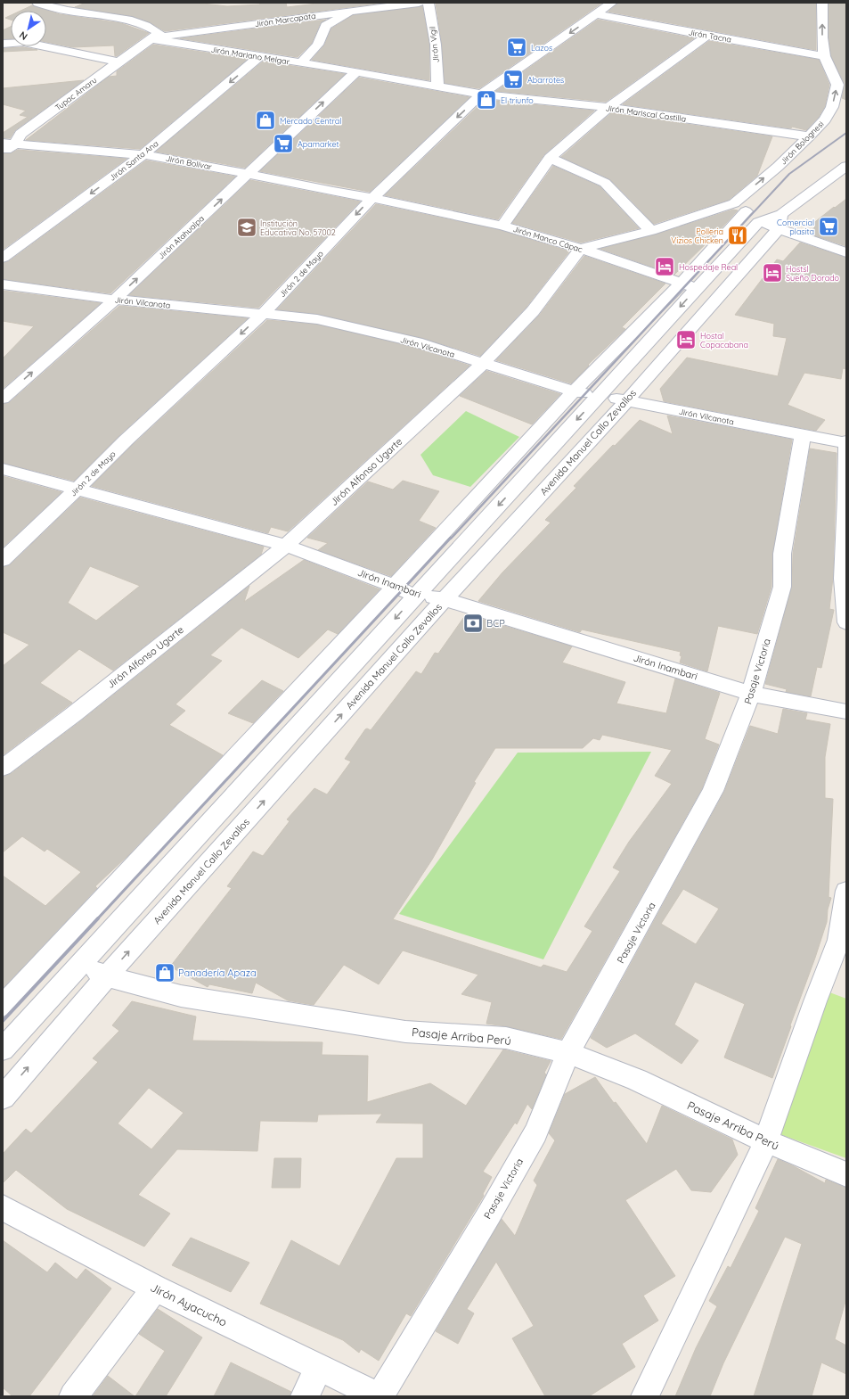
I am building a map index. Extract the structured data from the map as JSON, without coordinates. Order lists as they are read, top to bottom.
{
  "streets": {
    "street": [
      "Jirón Marcapata",
      "Jirón Tacna",
      "Jirón Vigil",
      "Jirón Mariano Melgar",
      "Tupac Amaru",
      "Jirón Mariscal Castilla",
      "Jirón Bolognesi",
      "Jirón Santa Ana",
      "Jirón Bolívar",
      "Jirón Atahualpa",
      "Jirón Manco Cápac",
      "Jirón 2 de Mayo",
      "Jirón Vilcanota",
      "Avenida Manuel Callo Zevallos",
      "Jirón Alfonso Ugarte",
      "Jirón Inambari",
      "Pasaje Victoria",
      "Pasaje Arriba Perú",
      "Jirón Ayacucho"
    ]
  },
  "crossings": [
    ["Jirón Marcapata", "Jirón Mariano Melgar"],
    ["Jirón Marcapata", "Tupac Amaru"],
    ["Jirón Tacna", "Jirón Bolognesi"],
    ["Jirón Tacna", "Jirón 2 de Mayo"],
    ["Jirón Vigil", "Jirón Mariano Melgar"],
    ["Jirón Mariano Melgar", "Tupac Amaru"],
    ["Jirón Mariano Melgar", "Jirón Mariscal Castilla"],
    ["Jirón Mariano Melgar", "Jirón Santa Ana"],
    ["Jirón Mariano Melgar", "Jirón Atahualpa"],
    ["Jirón Mariano Melgar", "Jirón 2 de Mayo"],
    ["Tupac Amaru", "Jirón Bolívar"],
    ["Jirón Mariscal Castilla", "Jirón Bolognesi"],
    ["Jirón Mariscal Castilla", "Jirón 2 de Mayo"],
    ["Jirón Bolognesi", "Avenida Manuel Callo Zevallos"],
    ["Jirón Santa Ana", "Jirón Bolívar"],
    ["Jirón Bolívar", "Jirón Atahualpa"],
    ["Jirón Bolívar", "Jirón Manco Cápac"],
    ["Jirón Bolívar", "Jirón 2 de Mayo"],
    ["Jirón Atahualpa", "Jirón Vilcanota"],
    ["Jirón Manco Cápac", "Jirón 2 de Mayo"],
    ["Jirón Manco Cápac", "Avenida Manuel Callo Zevallos"],
    ["Jirón Manco Cápac", "Jirón Alfonso Ugarte"],
    ["Jirón 2 de Mayo", "Jirón Vilcanota"],
    ["Jirón 2 de Mayo", "Jirón Inambari"],
    ["Jirón Vilcanota", "Avenida Manuel Callo Zevallos"],
    ["Jirón Vilcanota", "Jirón Alfonso Ugarte"],
    ["Jirón Vilcanota", "Pasaje Victoria"],
    ["Avenida Manuel Callo Zevallos", "Jirón Inambari"],
    ["Avenida Manuel Callo Zevallos", "Pasaje Arriba Perú"],
    ["Jirón Alfonso Ugarte", "Jirón Inambari"],
    ["Jirón Inambari", "Pasaje Victoria"],
    ["Pasaje Victoria", "Pasaje Arriba Perú"],
    ["Pasaje Victoria", "Jirón Ayacucho"]
  ],
  "one_way": ["Jirón Bolognesi", "Jirón Santa Ana", "Jirón Atahualpa"],
  "places": {
    "supermarket": [
      "Lazos",
      "Abarrotes",
      "Apamarket",
      "Comercial plasita"
    ],
    "shop": ["El triunfo", "Mercado Central", "Panadería Apaza"],
    "school or university": ["Institución Educativa No. 57002"],
    "restaurant": ["Polleria Vizios Chicken"],
    "hotel": ["Hospedaje Real", "Hostsl Sueño Dorado", "Hostal Copacabana"],
    "bank": ["BCP"]
  },
  "north": "bottom left"
}
